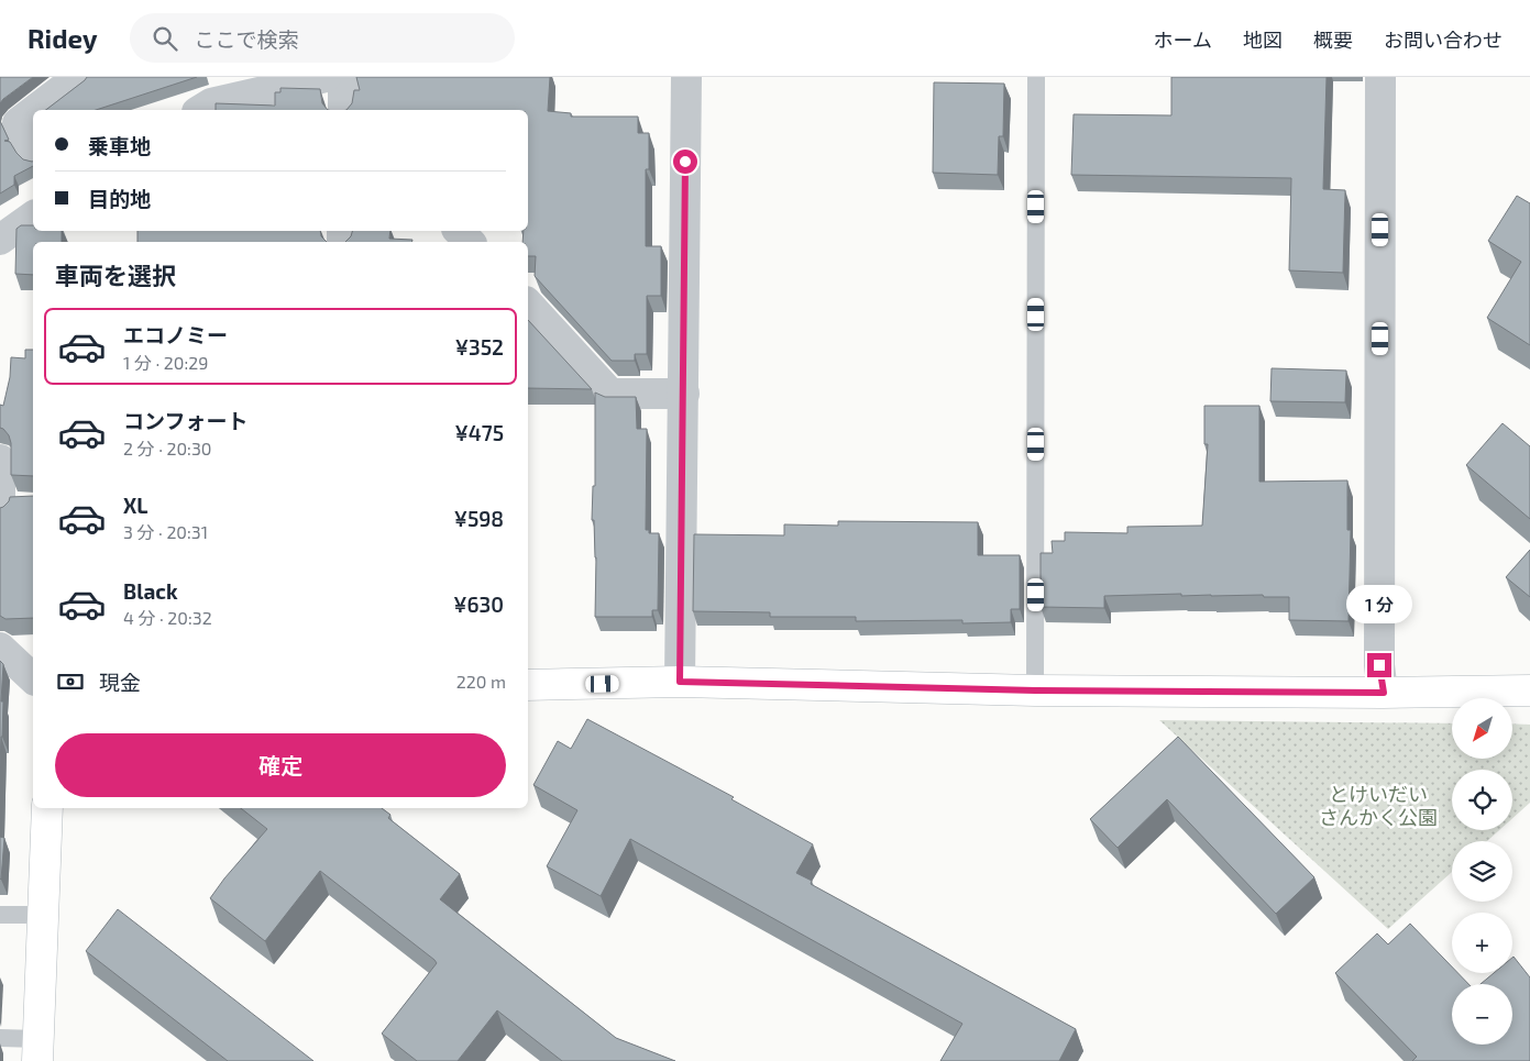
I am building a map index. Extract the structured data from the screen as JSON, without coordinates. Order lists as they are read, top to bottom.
{
  "parks": ["とけいだい さんかく公園"],
  "north": "bottom left",
  "page": {
    "header": "Ridey",
    "search": "ここで検索",
    "nav": [
      "ホーム",
      "地図",
      "概要",
      "お問い合わせ"
    ],
    "banner": ["乗車地", "目的地"],
    "heading": "車両を選択",
    "list": [
      {
        "name": "エコノミー",
        "note": "1 分 · 20:29",
        "value": "¥352"
      },
      {
        "name": "コンフォート",
        "note": "2 分 · 20:30",
        "value": "¥475"
      },
      {
        "name": "XL",
        "note": "3 分 · 20:31",
        "value": "¥598"
      },
      {
        "name": "Black",
        "note": "4 分 · 20:32",
        "value": "¥630"
      }
    ],
    "bubble": "1 分",
    "pay": ["現金", "220 m"],
    "map_buttons": ["+", "−"],
    "buttons": "確定"
  }
}
